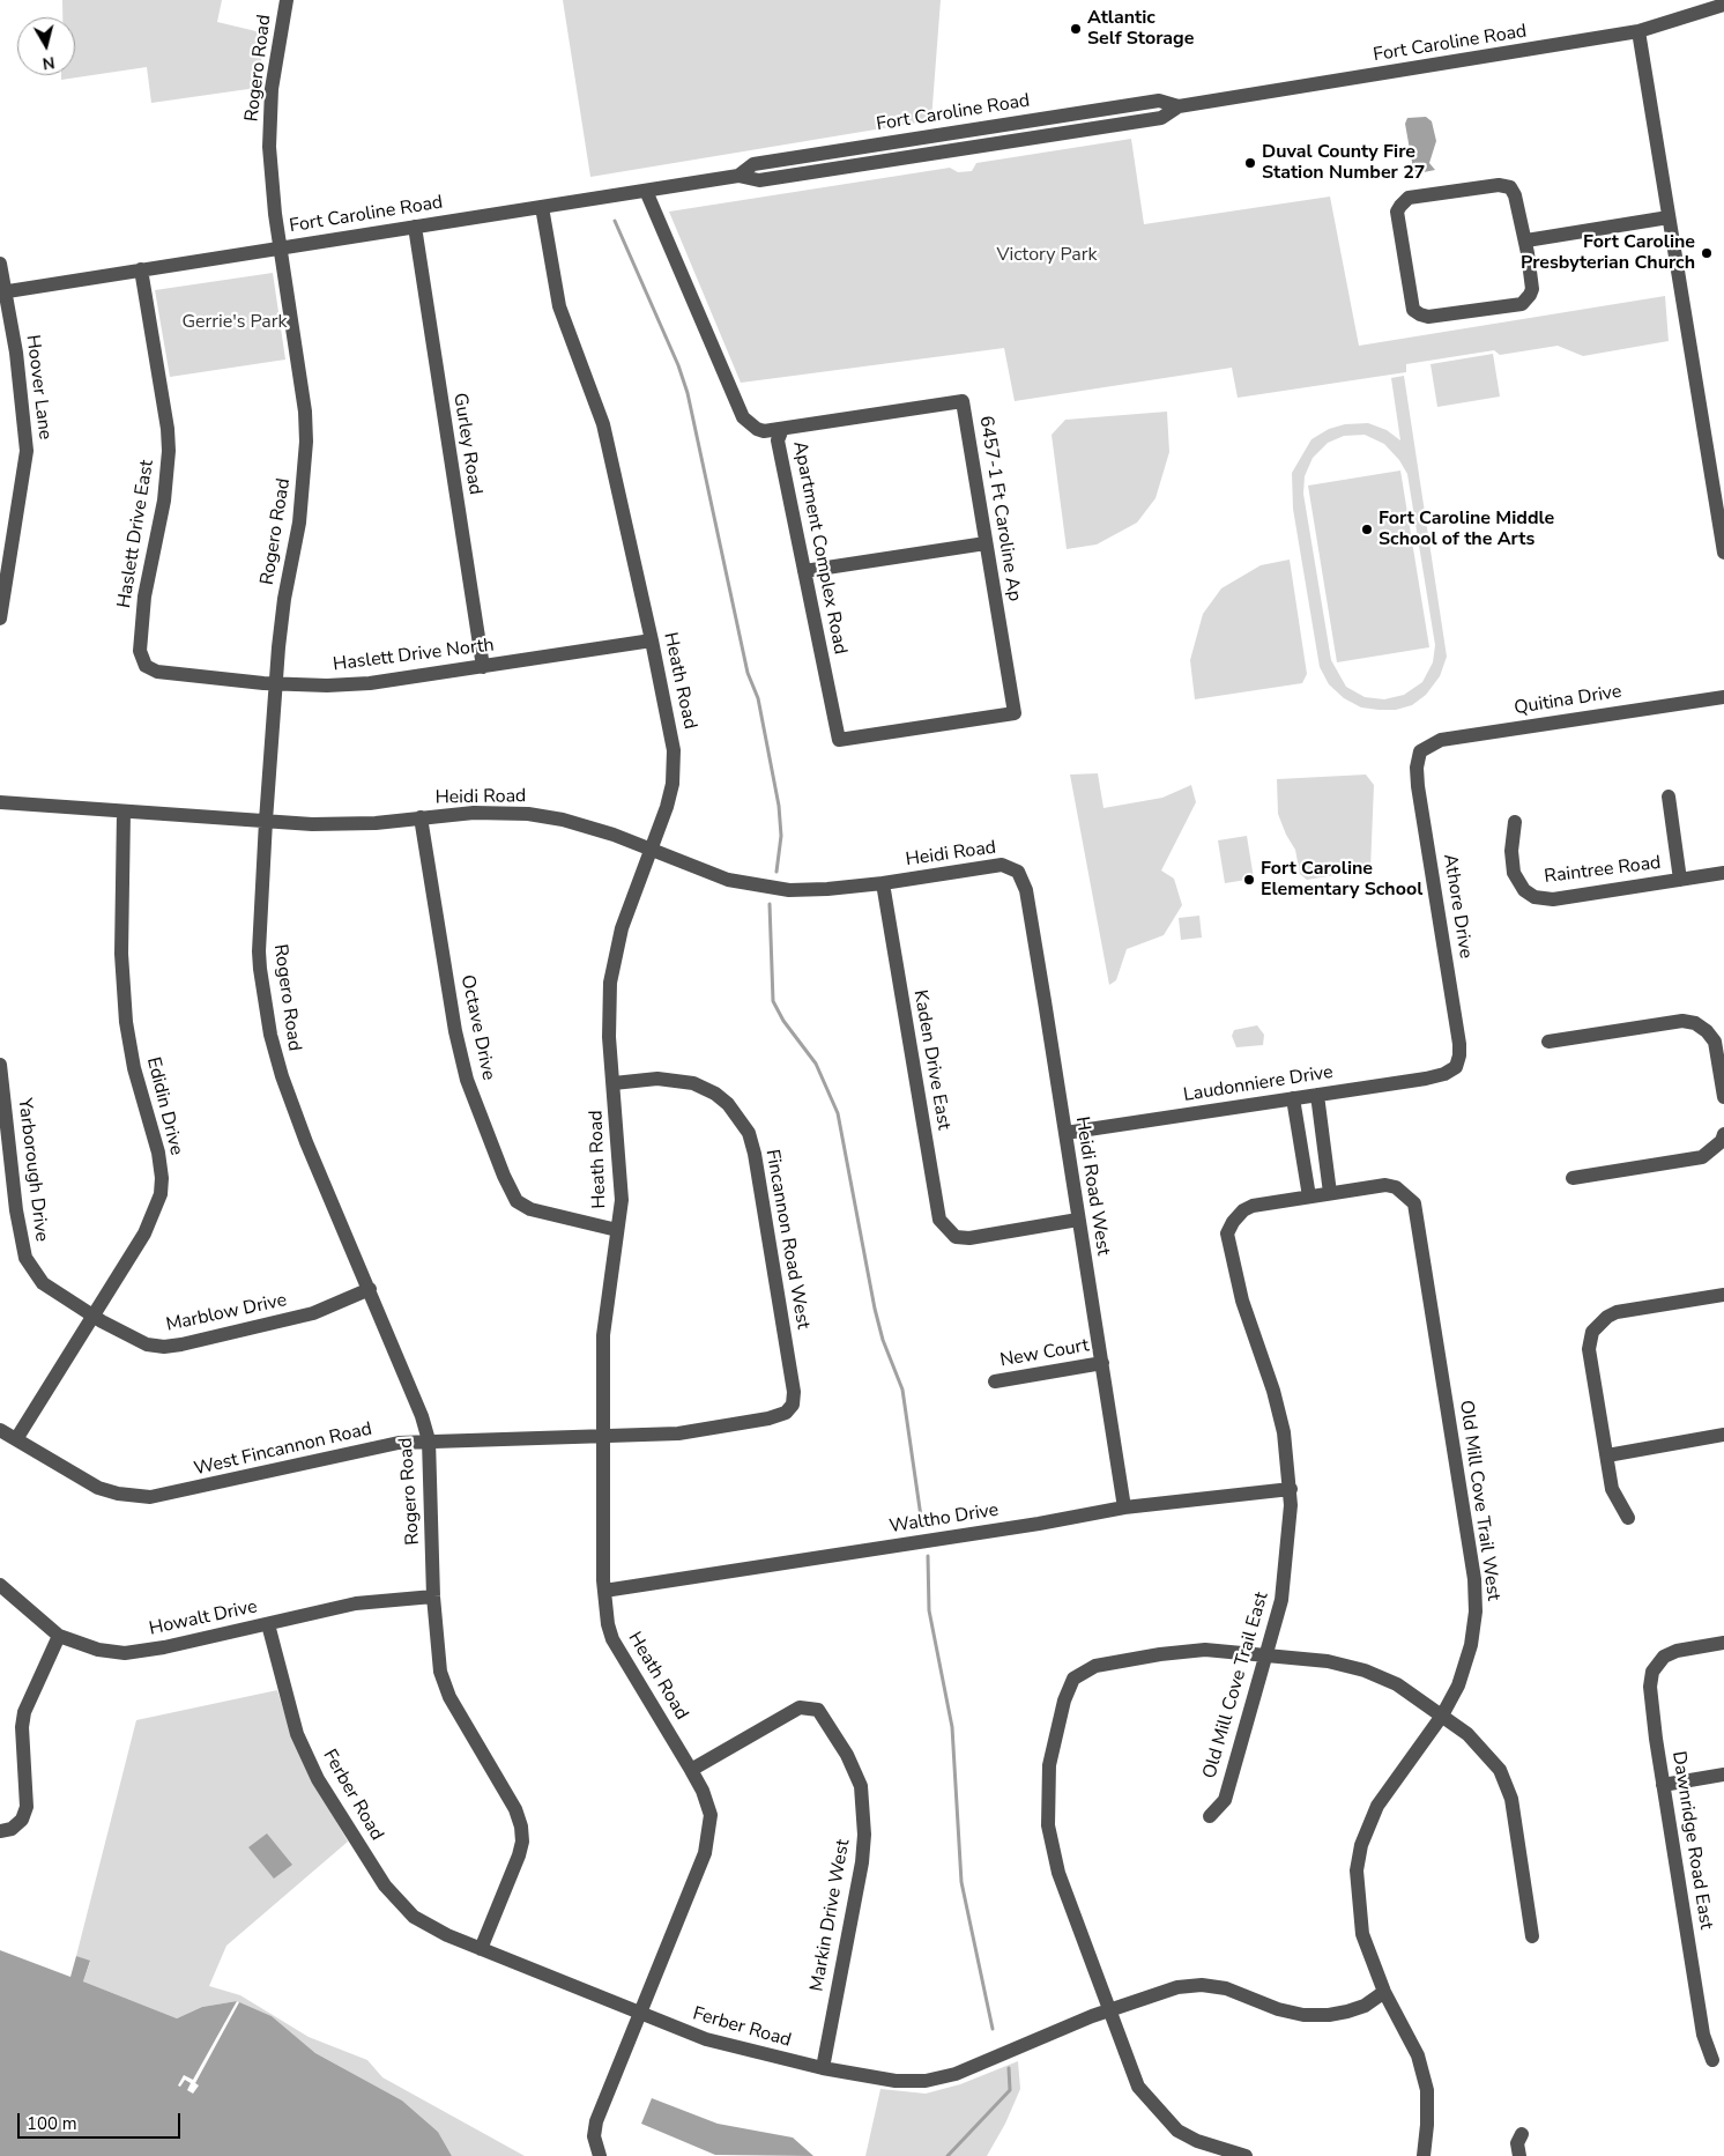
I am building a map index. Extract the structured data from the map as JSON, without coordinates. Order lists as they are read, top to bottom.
{
  "streets": {
    "street": [
      "Fort Caroline Road",
      "Rogero Road",
      "Hoover Lane",
      "Gurley Road",
      "6457-1 Ft Caroline Ap",
      "Haslett Drive East",
      "Apartment Complex Road",
      "Haslett Drive North",
      "Heath Road",
      "Quitina Drive",
      "Heidi Road",
      "Raintree Road",
      "Athore Drive",
      "Octave Drive",
      "Kaden Drive East",
      "Laudonniere Drive",
      "Edidin Drive",
      "Yarborough Drive",
      "Heidi Road West",
      "Fincannon Road West",
      "Marblow Drive",
      "New Court",
      "West Fincannon Road",
      "Old Mill Cove Trail West",
      "Waltho Drive",
      "Howalt Drive",
      "Old Mill Cove Trail East",
      "Ferber Road",
      "Dawnridge Road East",
      "Markin Drive West"
    ]
  },
  "crossings": [
    ["Fort Caroline Road", "Rogero Road"],
    ["Fort Caroline Road", "Hoover Lane"],
    ["Fort Caroline Road", "Gurley Road"],
    ["Fort Caroline Road", "Haslett Drive East"],
    ["Fort Caroline Road", "Apartment Complex Road"],
    ["Fort Caroline Road", "Heath Road"],
    ["Rogero Road", "Haslett Drive North"],
    ["Rogero Road", "Heidi Road"],
    ["Rogero Road", "Marblow Drive"],
    ["Rogero Road", "West Fincannon Road"],
    ["Rogero Road", "Howalt Drive"],
    ["Rogero Road", "Ferber Road"],
    ["Gurley Road", "Haslett Drive North"],
    ["6457-1 Ft Caroline Ap", "Apartment Complex Road"],
    ["Haslett Drive East", "Haslett Drive North"],
    ["Haslett Drive North", "Heath Road"],
    ["Heath Road", "Heidi Road"],
    ["Heath Road", "Octave Drive"],
    ["Heath Road", "Fincannon Road West"],
    ["Heath Road", "West Fincannon Road"],
    ["Heath Road", "Waltho Drive"],
    ["Heath Road", "Ferber Road"],
    ["Heath Road", "Markin Drive West"],
    ["Quitina Drive", "Athore Drive"],
    ["Heidi Road", "Octave Drive"],
    ["Heidi Road", "Kaden Drive East"],
    ["Heidi Road", "Edidin Drive"],
    ["Heidi Road", "Heidi Road West"],
    ["Athore Drive", "Laudonniere Drive"],
    ["Kaden Drive East", "Heidi Road West"],
    ["Laudonniere Drive", "Heidi Road West"],
    ["Edidin Drive", "Yarborough Drive"],
    ["Edidin Drive", "Marblow Drive"],
    ["Edidin Drive", "West Fincannon Road"],
    ["Yarborough Drive", "Marblow Drive"],
    ["Heidi Road West", "New Court"],
    ["Heidi Road West", "Waltho Drive"],
    ["Fincannon Road West", "West Fincannon Road"],
    ["Old Mill Cove Trail West", "Ferber Road"],
    ["Waltho Drive", "Old Mill Cove Trail East"],
    ["Howalt Drive", "Ferber Road"],
    ["Ferber Road", "Markin Drive West"]
  ],
  "parks": ["Victory Park", "Gerrie's Park"],
  "places": [
    "Atlantic Self Storage",
    "Duval County Fire Station Number 27",
    "Fort Caroline Presbyterian Church",
    "Fort Caroline Middle School of the Arts",
    "Fort Caroline Elementary School"
  ],
  "scale_bar": "100 m",
  "north": "bottom"
}
